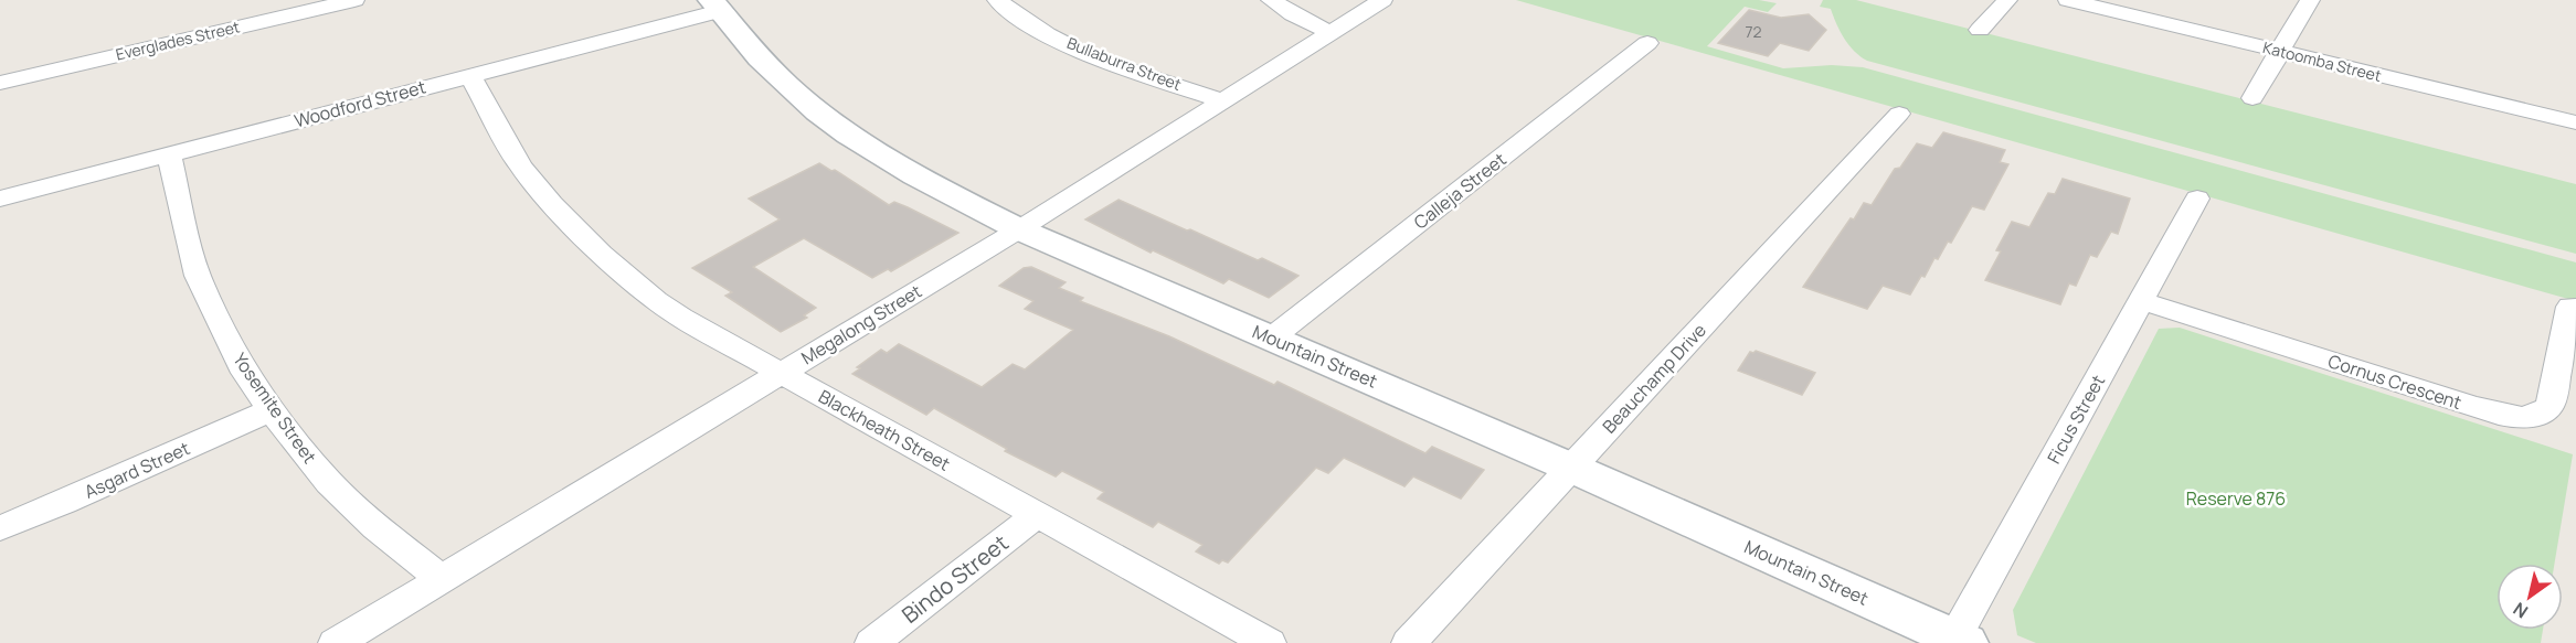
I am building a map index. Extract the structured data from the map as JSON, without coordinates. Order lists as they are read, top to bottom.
{
  "streets": {
    "street": [
      "Everglades Street",
      "Katoomba Street",
      "Bullaburra Street",
      "Woodford Street",
      "Calleja Street",
      "Megalong Street",
      "Mountain Street",
      "Beauchamp Drive",
      "Cornus Crescent",
      "Yosemite Street",
      "Ficus Street",
      "Blackheath Street",
      "Asgard Street",
      "Bindo Street"
    ]
  },
  "crossings": [
    ["Bullaburra Street", "Megalong Street"],
    ["Woodford Street", "Mountain Street"],
    ["Woodford Street", "Yosemite Street"],
    ["Woodford Street", "Blackheath Street"],
    ["Calleja Street", "Mountain Street"],
    ["Megalong Street", "Mountain Street"],
    ["Megalong Street", "Yosemite Street"],
    ["Megalong Street", "Blackheath Street"],
    ["Mountain Street", "Beauchamp Drive"],
    ["Mountain Street", "Ficus Street"],
    ["Cornus Crescent", "Ficus Street"],
    ["Yosemite Street", "Asgard Street"],
    ["Blackheath Street", "Bindo Street"]
  ],
  "parks": ["Reserve 876"],
  "house_numbers": ["72"],
  "north": "bottom left"
}
